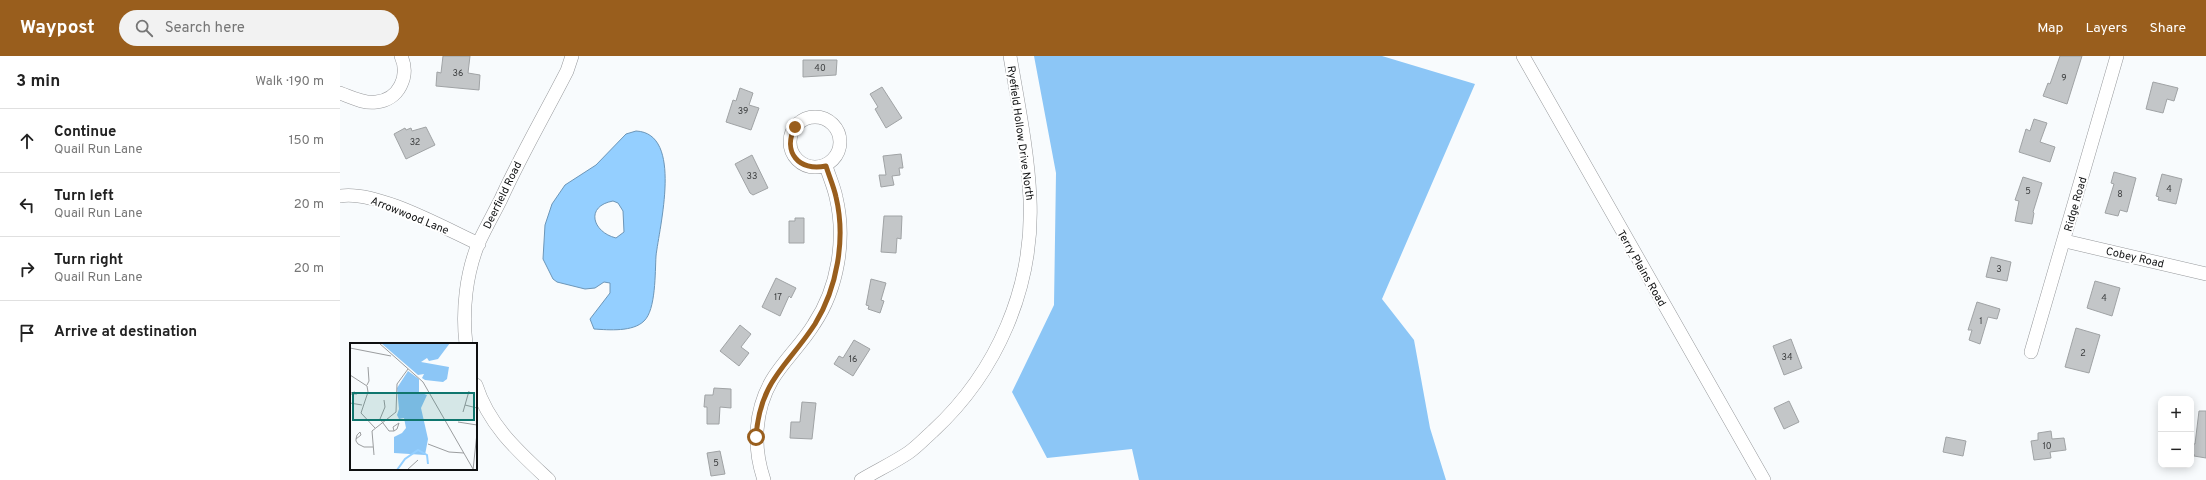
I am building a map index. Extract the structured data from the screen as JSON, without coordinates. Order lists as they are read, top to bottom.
{
  "streets": {
    "street": [
      "Ryefield Hollow Drive North",
      "Deerfield Road",
      "Ridge Road",
      "Arrowwood Lane",
      "Cobey Road",
      "Terry Plains Road"
    ]
  },
  "crossings": [
    ["Deerfield Road", "Arrowwood Lane"],
    ["Ridge Road", "Cobey Road"]
  ],
  "house_numbers": [
    "40",
    "36",
    "9",
    "39",
    "32",
    "33",
    "4",
    "5",
    "8",
    "3",
    "17",
    "4",
    "1",
    "2",
    "34",
    "16",
    "10",
    "5"
  ],
  "page": {
    "header": "Waypost",
    "search": "Search here",
    "nav": ["Map", "Layers", "Share"],
    "heading": ["3 min", "Walk · 190 m"],
    "list": [
      ["Continue", "Quail Run Lane", "150 m"],
      ["Turn left", "Quail Run Lane", "20 m"],
      ["Turn right", "Quail Run Lane", "20 m"],
      "Arrive at destination"
    ],
    "map_buttons": ["+", "−"]
  }
}
